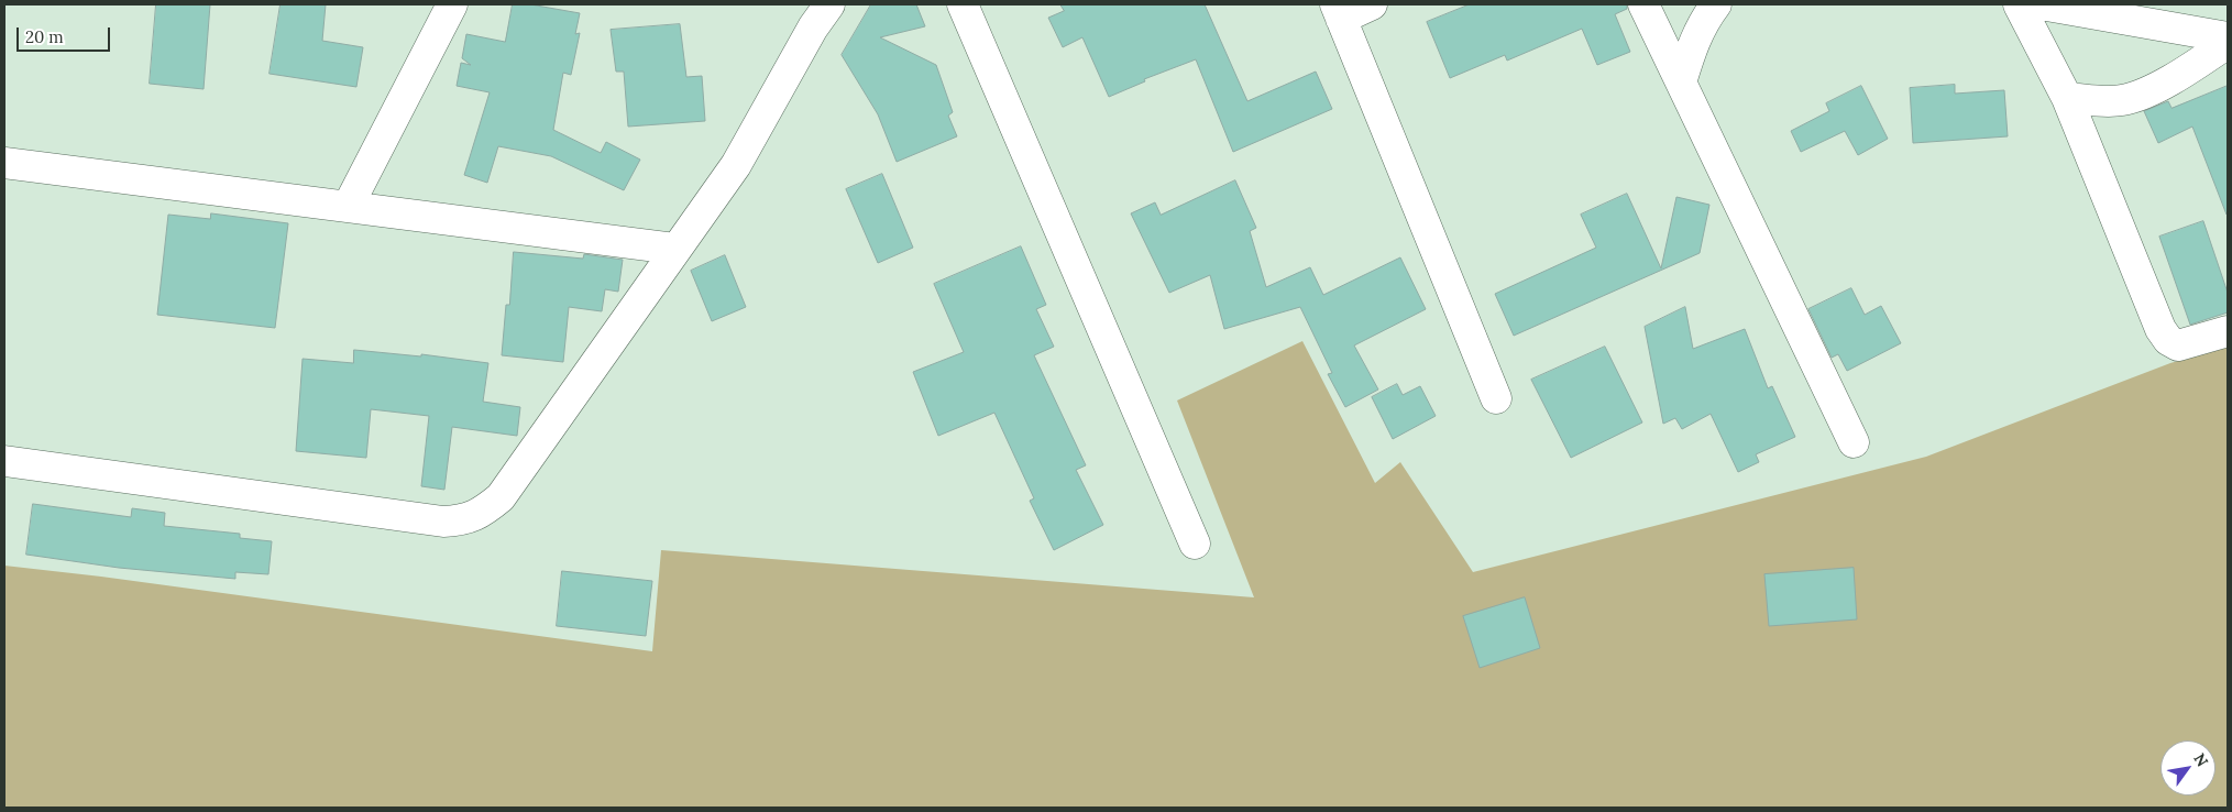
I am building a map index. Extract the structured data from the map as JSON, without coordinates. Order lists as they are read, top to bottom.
{
  "scale_bar": "20 m",
  "north": "top right"
}
